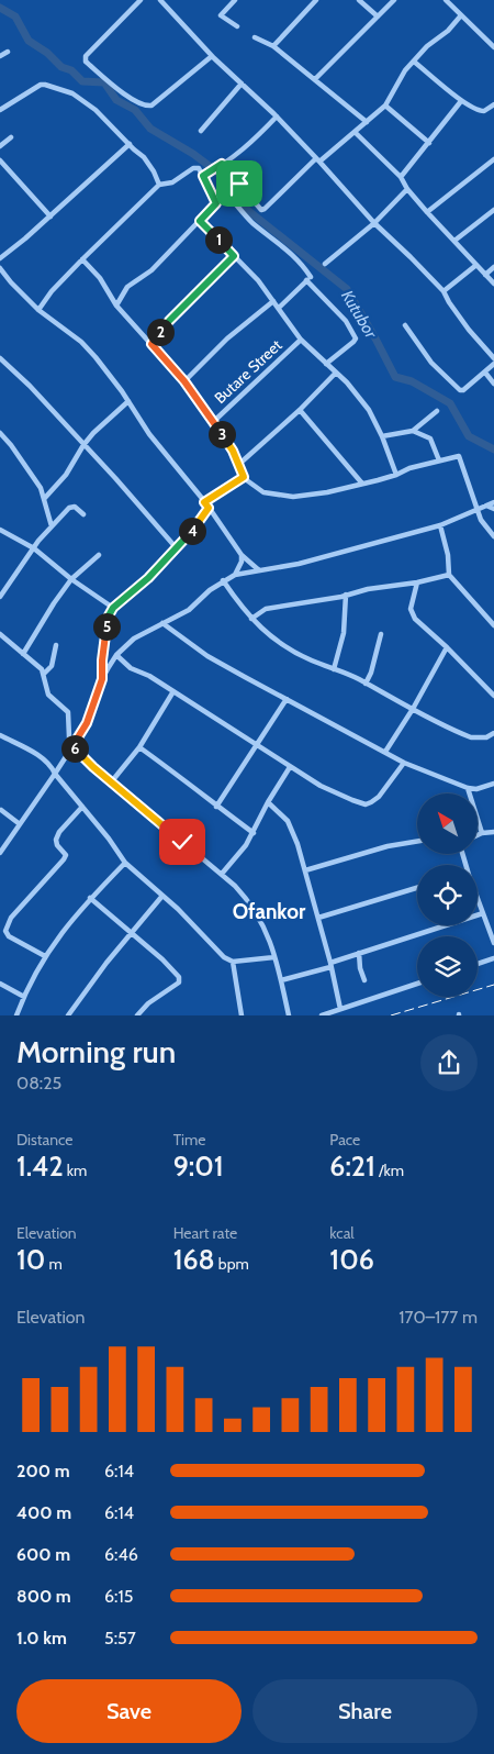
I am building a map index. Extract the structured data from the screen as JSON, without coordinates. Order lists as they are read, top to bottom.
{
  "streets": {
    "street": ["Butare Street"]
  },
  "districts": ["Ofankor"],
  "water": ["Kutubor"],
  "north": "top left",
  "page": {
    "pins": [
      "1",
      "2",
      "3",
      "4",
      "5",
      "6"
    ],
    "heading": ["Morning run", "08:25"],
    "stats": [
      ["Distance", "1.42 km"],
      ["Time", "9:01"],
      ["Pace", "6:21 /km"],
      ["Elevation", "10 m"],
      ["Heart rate", "168 bpm"],
      ["kcal", "106"]
    ],
    "chart": ["Elevation", "170–177 m"],
    "list": [
      {
        "name": "200 m",
        "note": "6:14"
      },
      {
        "name": "400 m",
        "note": "6:14"
      },
      {
        "name": "600 m",
        "note": "6:46"
      },
      {
        "name": "800 m",
        "note": "6:15"
      },
      {
        "name": "1.0 km",
        "note": "5:57"
      }
    ],
    "buttons": ["Save", "Share"]
  }
}
